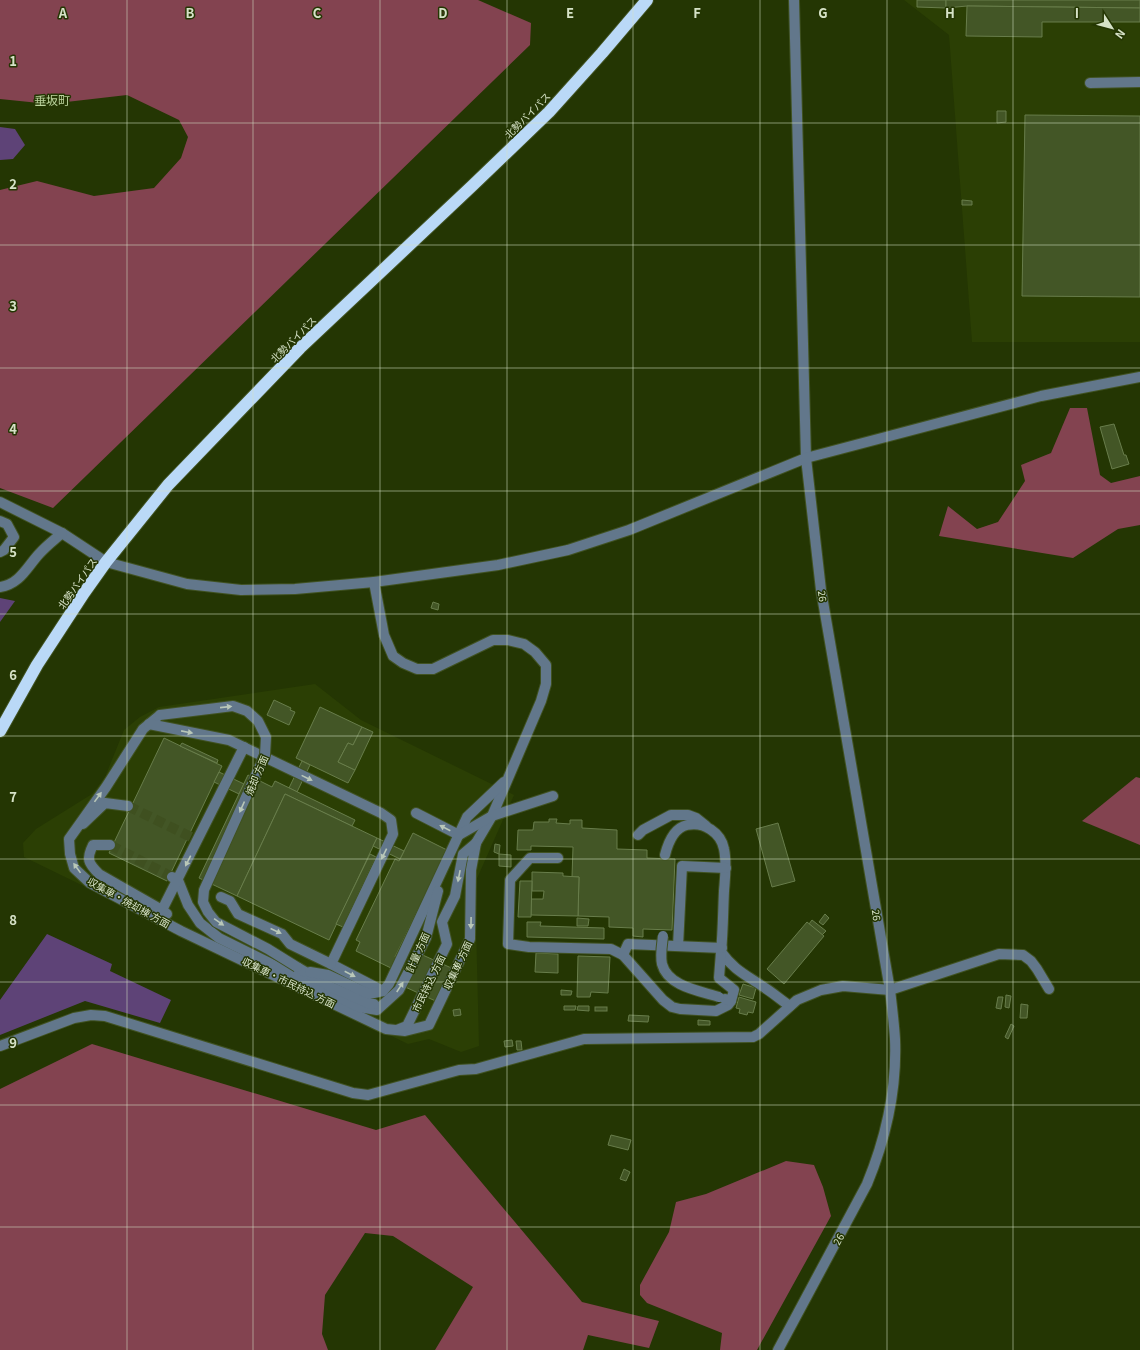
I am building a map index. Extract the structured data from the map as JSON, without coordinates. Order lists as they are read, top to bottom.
{
  "streets": {
    "highway": ["北勢バイパス"],
    "street": [
      "26",
      "焼却 方面",
      "収集車・焼却棟 方面",
      "計量 方面",
      "収集車 方面",
      "収集車・市民持込 方面",
      "市民持込 方面"
    ]
  },
  "crossings": [
    ["焼却 方面", "収集車・焼却棟 方面"],
    ["収集車・焼却棟 方面", "収集車・市民持込 方面"],
    ["収集車 方面", "収集車・市民持込 方面"],
    ["収集車 方面", "市民持込 方面"],
    ["収集車・市民持込 方面", "市民持込 方面"]
  ],
  "one_way": ["収集車・焼却棟 方面"],
  "districts": ["垂坂町"],
  "north": "bottom right",
  "grid": {
    "columns": [
      "A",
      "B",
      "C",
      "D",
      "E",
      "F",
      "G",
      "H",
      "I"
    ],
    "rows": [
      "1",
      "2",
      "3",
      "4",
      "5",
      "6",
      "7",
      "8",
      "9"
    ]
  }
}
